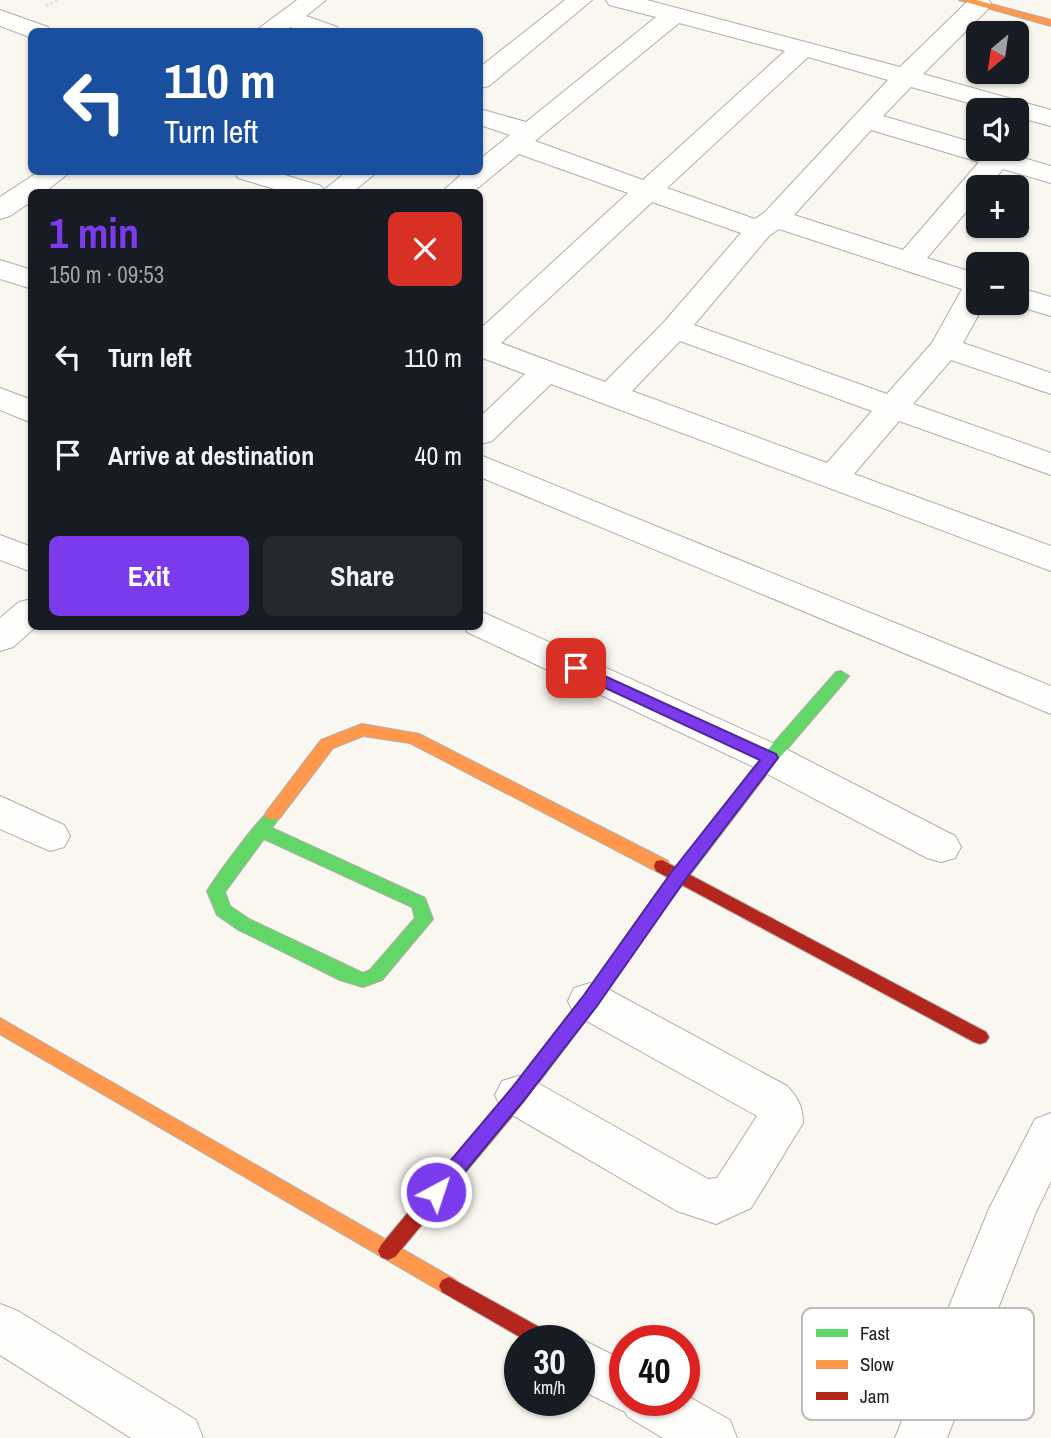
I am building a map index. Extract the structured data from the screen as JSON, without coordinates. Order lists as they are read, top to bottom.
{
  "legend": ["Fast", "Slow", "Jam"],
  "north": "bottom left",
  "page": {
    "map_buttons": ["+", "−"],
    "turn": ["110 m", "Turn left"],
    "heading": ["1 min", "150 m · 09:53"],
    "list": [
      {
        "name": "Turn left",
        "value": "110 m"
      },
      {
        "name": "Arrive at destination",
        "value": "40 m"
      }
    ],
    "buttons": ["Exit", "Share"],
    "speed": "30 km/h",
    "limit": "40"
  }
}
